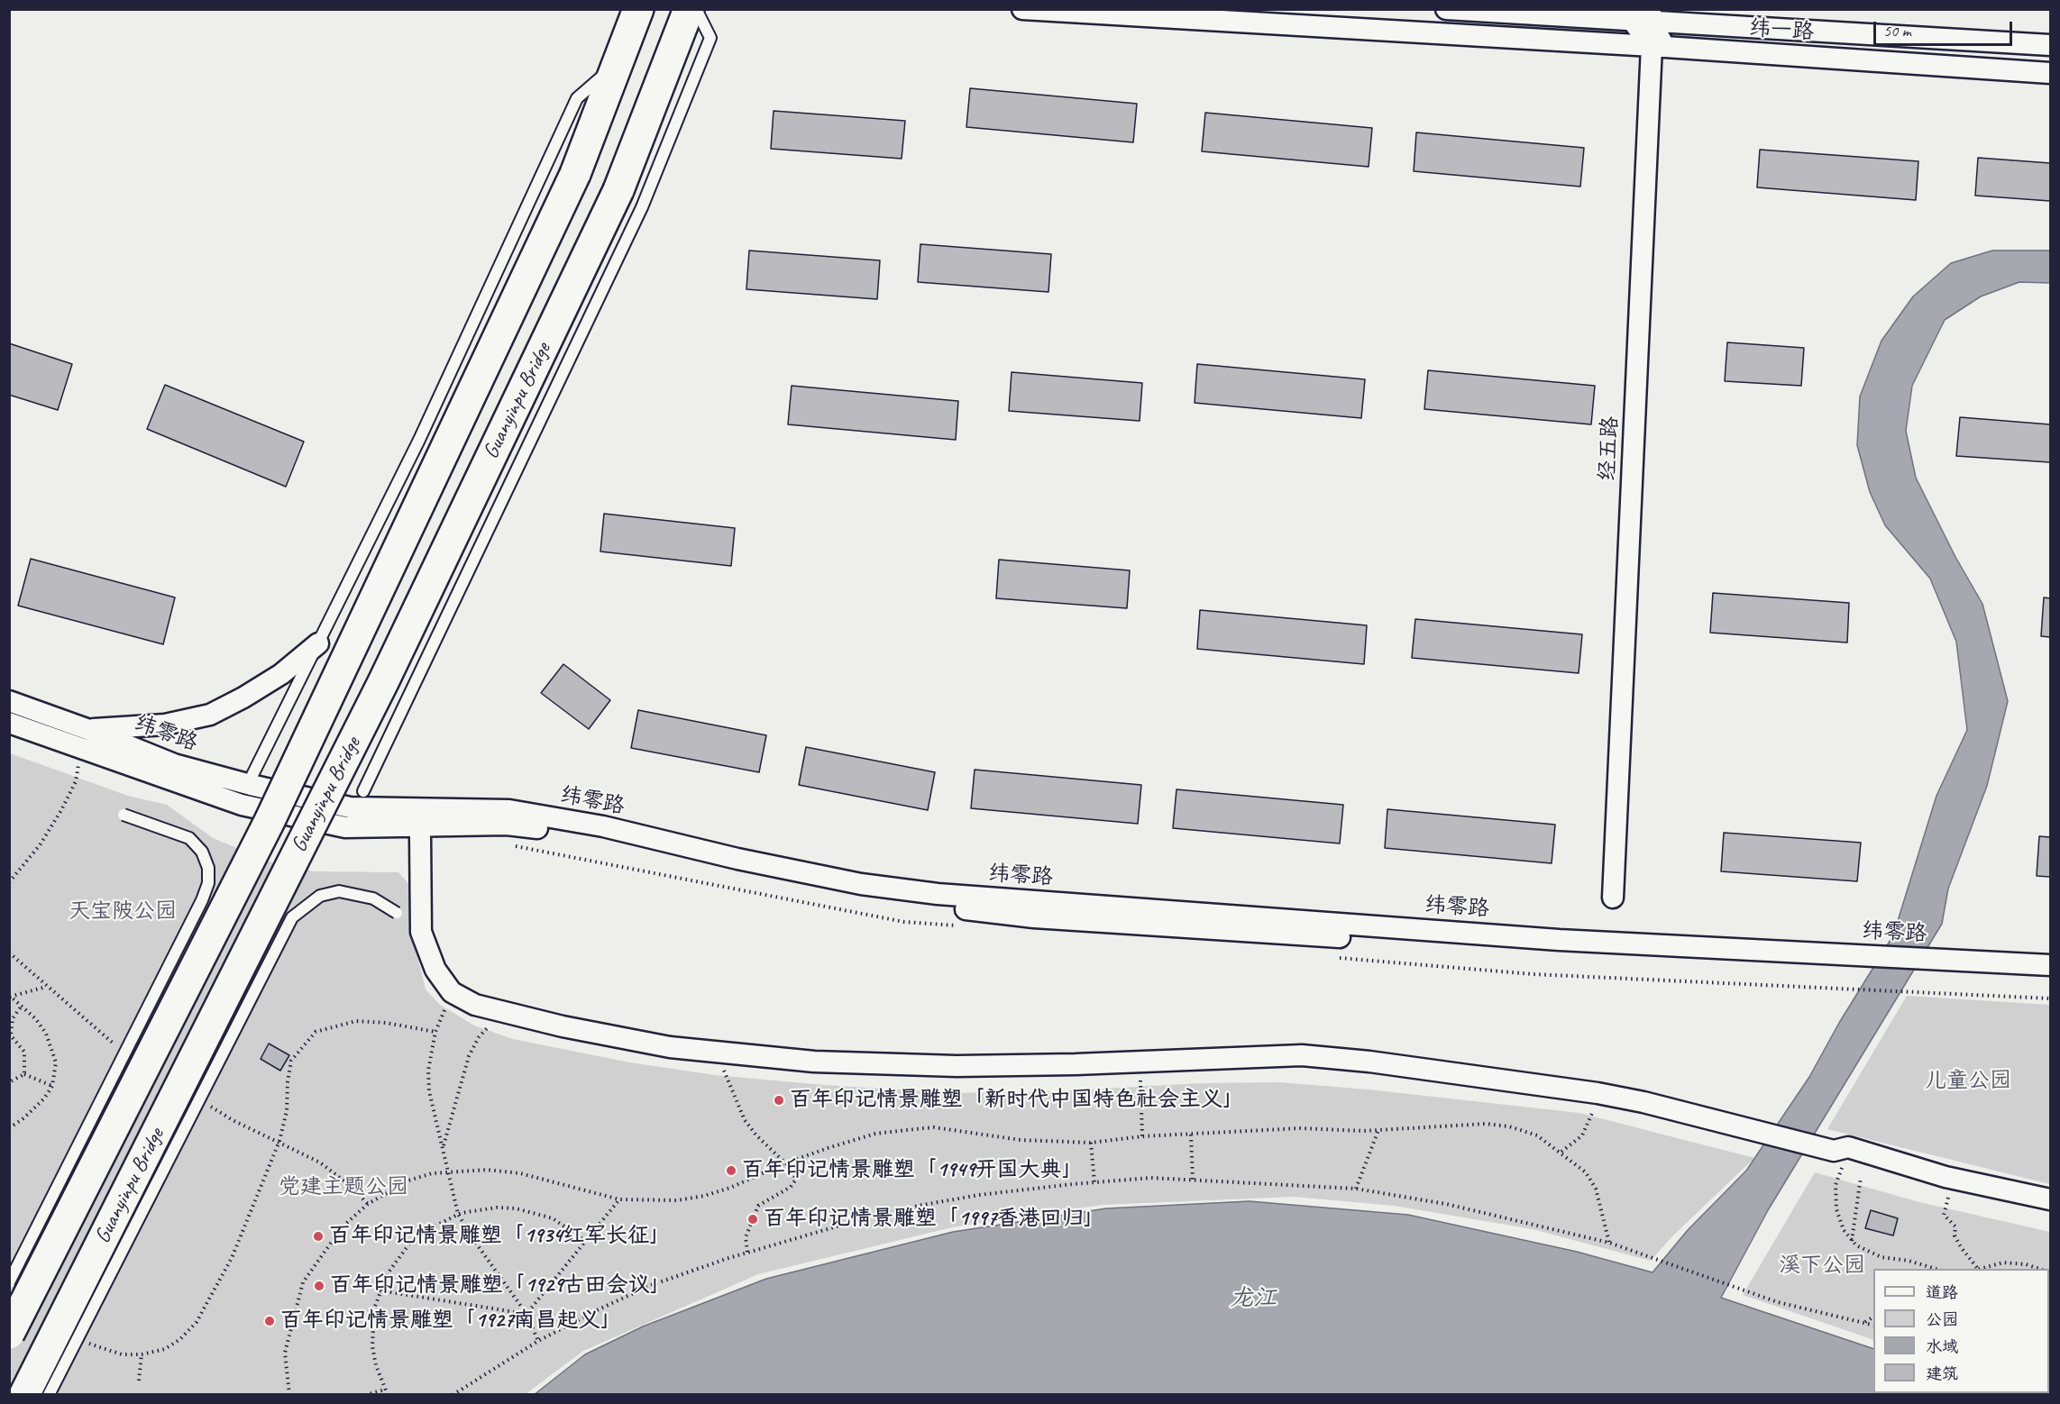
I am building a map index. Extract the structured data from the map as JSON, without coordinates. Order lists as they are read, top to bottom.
{
  "streets": {
    "main road": ["Guanyinpu Bridge"],
    "street": ["纬一路", "经五路", "纬零路"]
  },
  "crossings": [
    ["纬一路", "经五路"]
  ],
  "water": ["龙江"],
  "parks": [
    "天宝陂公园",
    "儿童公园",
    "党建主题公园",
    "溪下公园"
  ],
  "places": [
    "百年印记情景雕塑「新时代中国特色社会主义」",
    "百年印记情景雕塑「1949开国大典」",
    "百年印记情景雕塑「1997香港回归」",
    "百年印记情景雕塑「1934红军长征」",
    "百年印记情景雕塑「1929古田会议」",
    "百年印记情景雕塑「1927南昌起义」"
  ],
  "legend": [
    "道路",
    "公园",
    "水域",
    "建筑"
  ],
  "scale_bar": "50 m"
}
